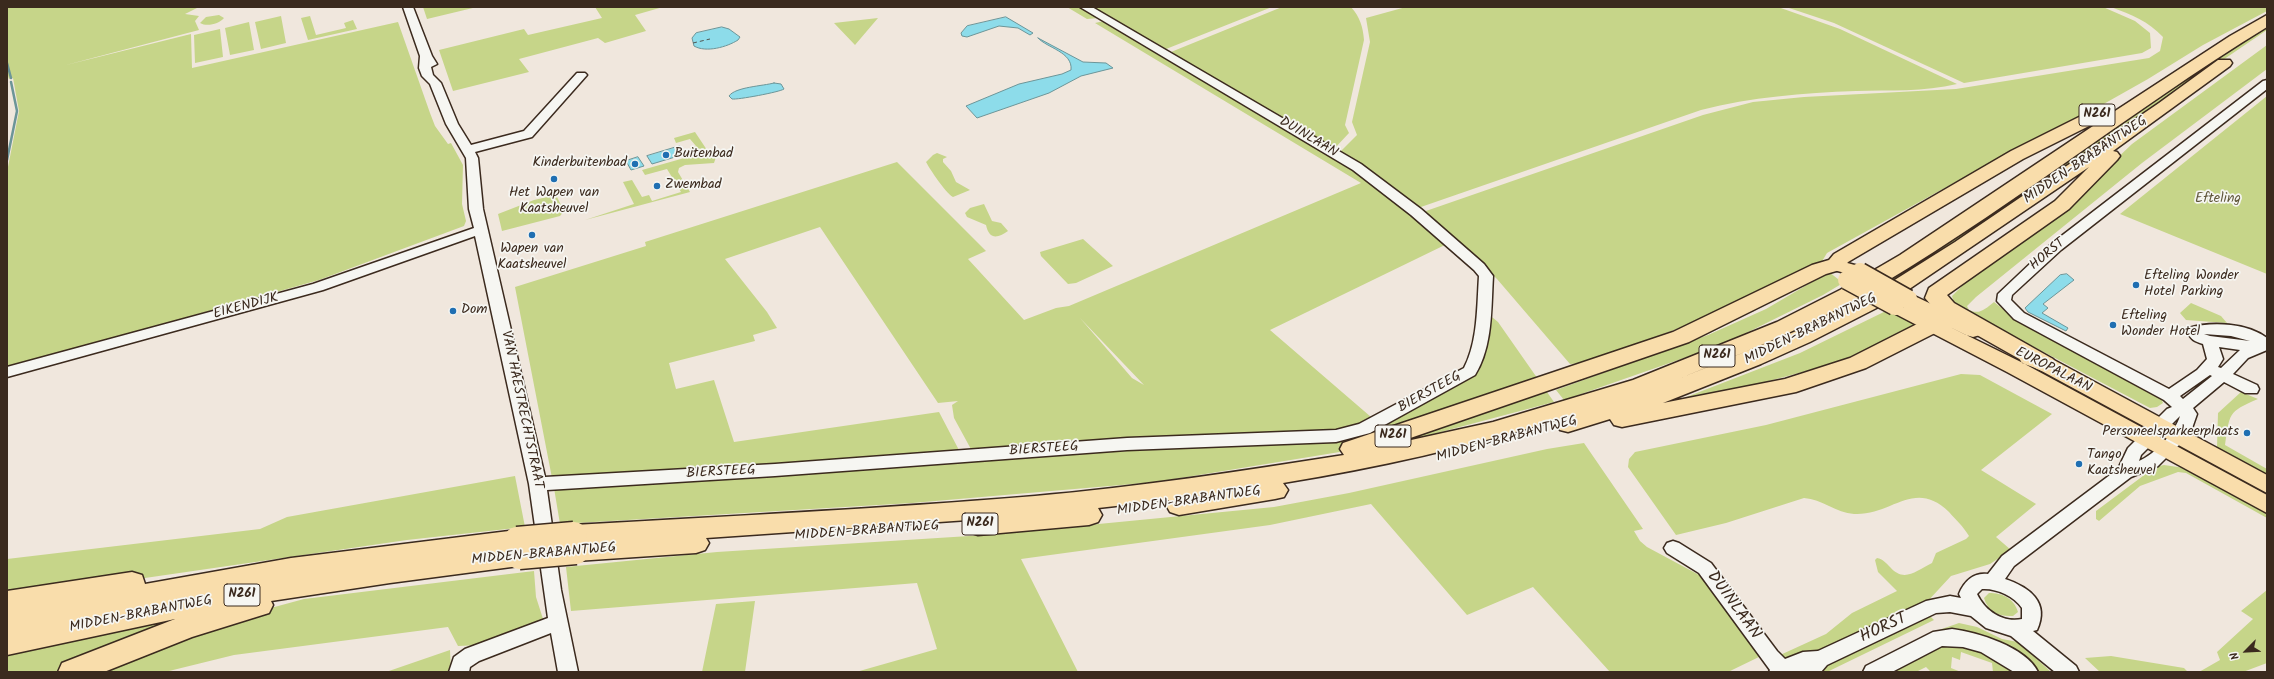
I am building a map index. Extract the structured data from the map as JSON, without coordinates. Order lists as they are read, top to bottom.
{
  "streets": {
    "highway": ["N261", "MIDDEN-BRABANTWEG"],
    "main road": ["EUROPALAAN"],
    "street": [
      "DUINLAAN",
      "HORST",
      "EIKENDIJK",
      "BIERSTEEG",
      "VAN HAESTRECHTSTRAAT"
    ]
  },
  "crossings": [
    ["N261", "MIDDEN-BRABANTWEG"],
    ["N261", "EUROPALAAN"],
    ["DUINLAAN", "HORST"],
    ["DUINLAAN", "BIERSTEEG"],
    ["EIKENDIJK", "VAN HAESTRECHTSTRAAT"],
    ["BIERSTEEG", "VAN HAESTRECHTSTRAAT"]
  ],
  "parks": ["Efteling"],
  "places": [
    "Buitenbad",
    "Kinderbuitenbad",
    "Het Wapen van Kaatsheuvel",
    "Zwembad",
    "Wapen van Kaatsheuvel",
    "Efteling Wonder Hotel Parking",
    "Dom",
    "Efteling Wonder Hotel",
    "Personeelsparkeerplaats",
    "Tango Kaatsheuvel"
  ],
  "north": "bottom left"
}
